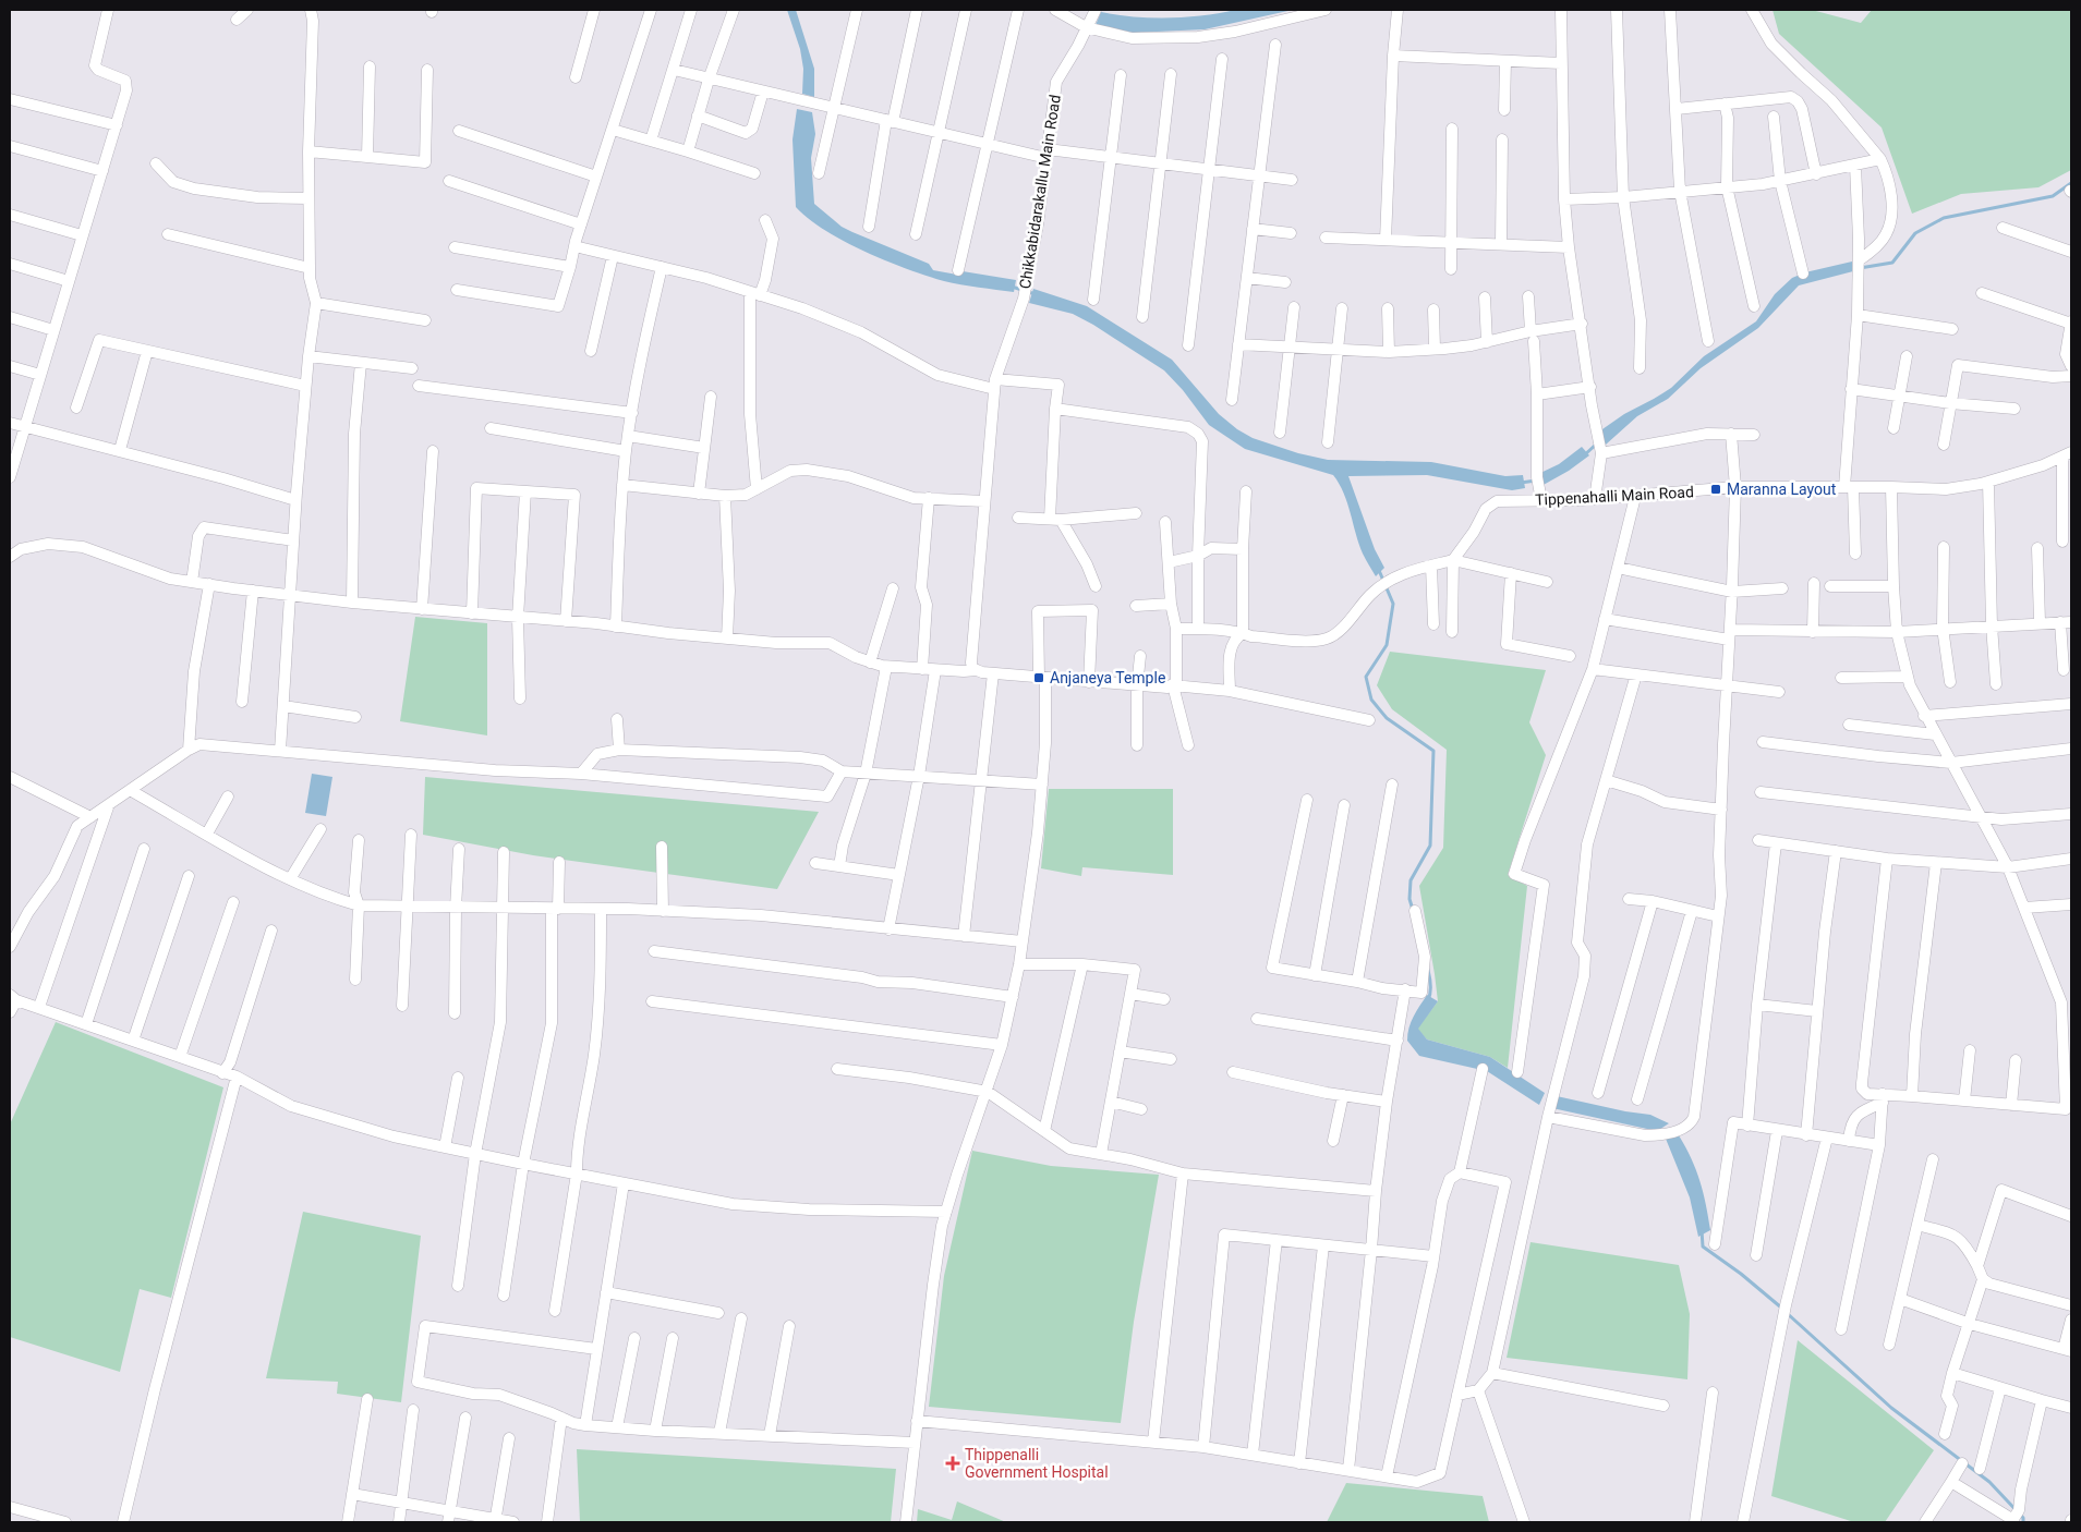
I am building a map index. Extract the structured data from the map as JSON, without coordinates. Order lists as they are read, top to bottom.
{
  "streets": {
    "street": ["Chikkabidarakallu Main Road", "Tippenahalli Main Road"]
  },
  "places": {
    "transit": ["Maranna Layout", "Anjaneya Temple"],
    "health": ["Thippenalli Government Hospital"]
  }
}
